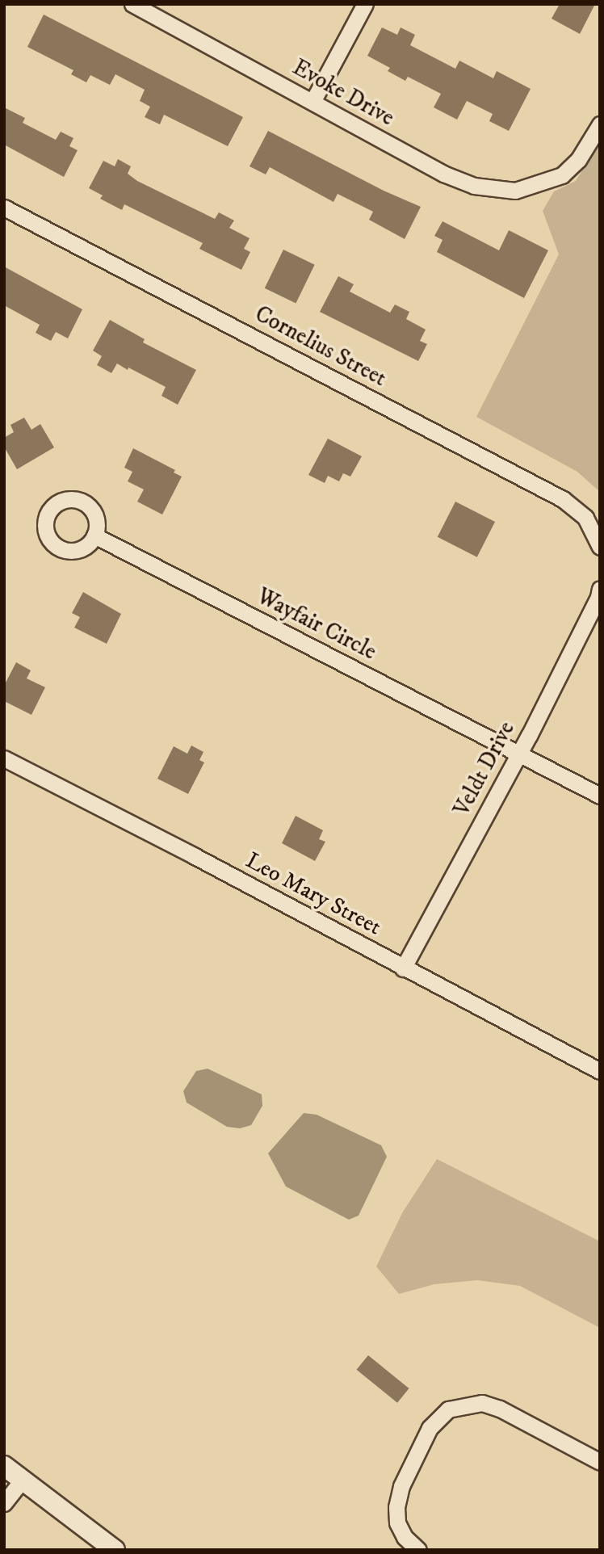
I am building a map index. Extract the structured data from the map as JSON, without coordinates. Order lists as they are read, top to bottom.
{
  "streets": {
    "street": [
      "Evoke Drive",
      "Cornelius Street",
      "Wayfair Circle",
      "Veldt Drive",
      "Leo Mary Street"
    ]
  },
  "crossings": [
    ["Wayfair Circle", "Veldt Drive"],
    ["Veldt Drive", "Leo Mary Street"]
  ]
}
